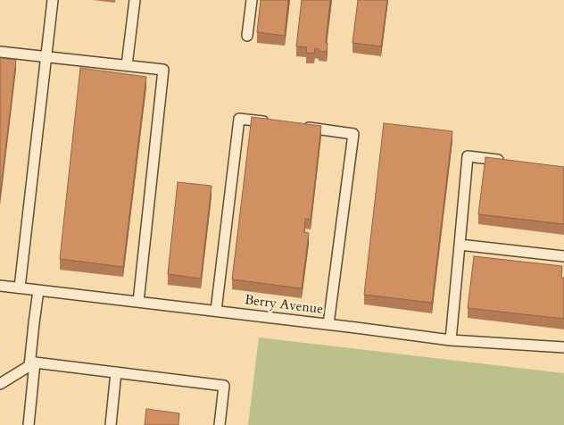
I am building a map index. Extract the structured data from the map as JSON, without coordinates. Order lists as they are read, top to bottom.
{
  "streets": {
    "street": ["Berry Avenue"]
  }
}
